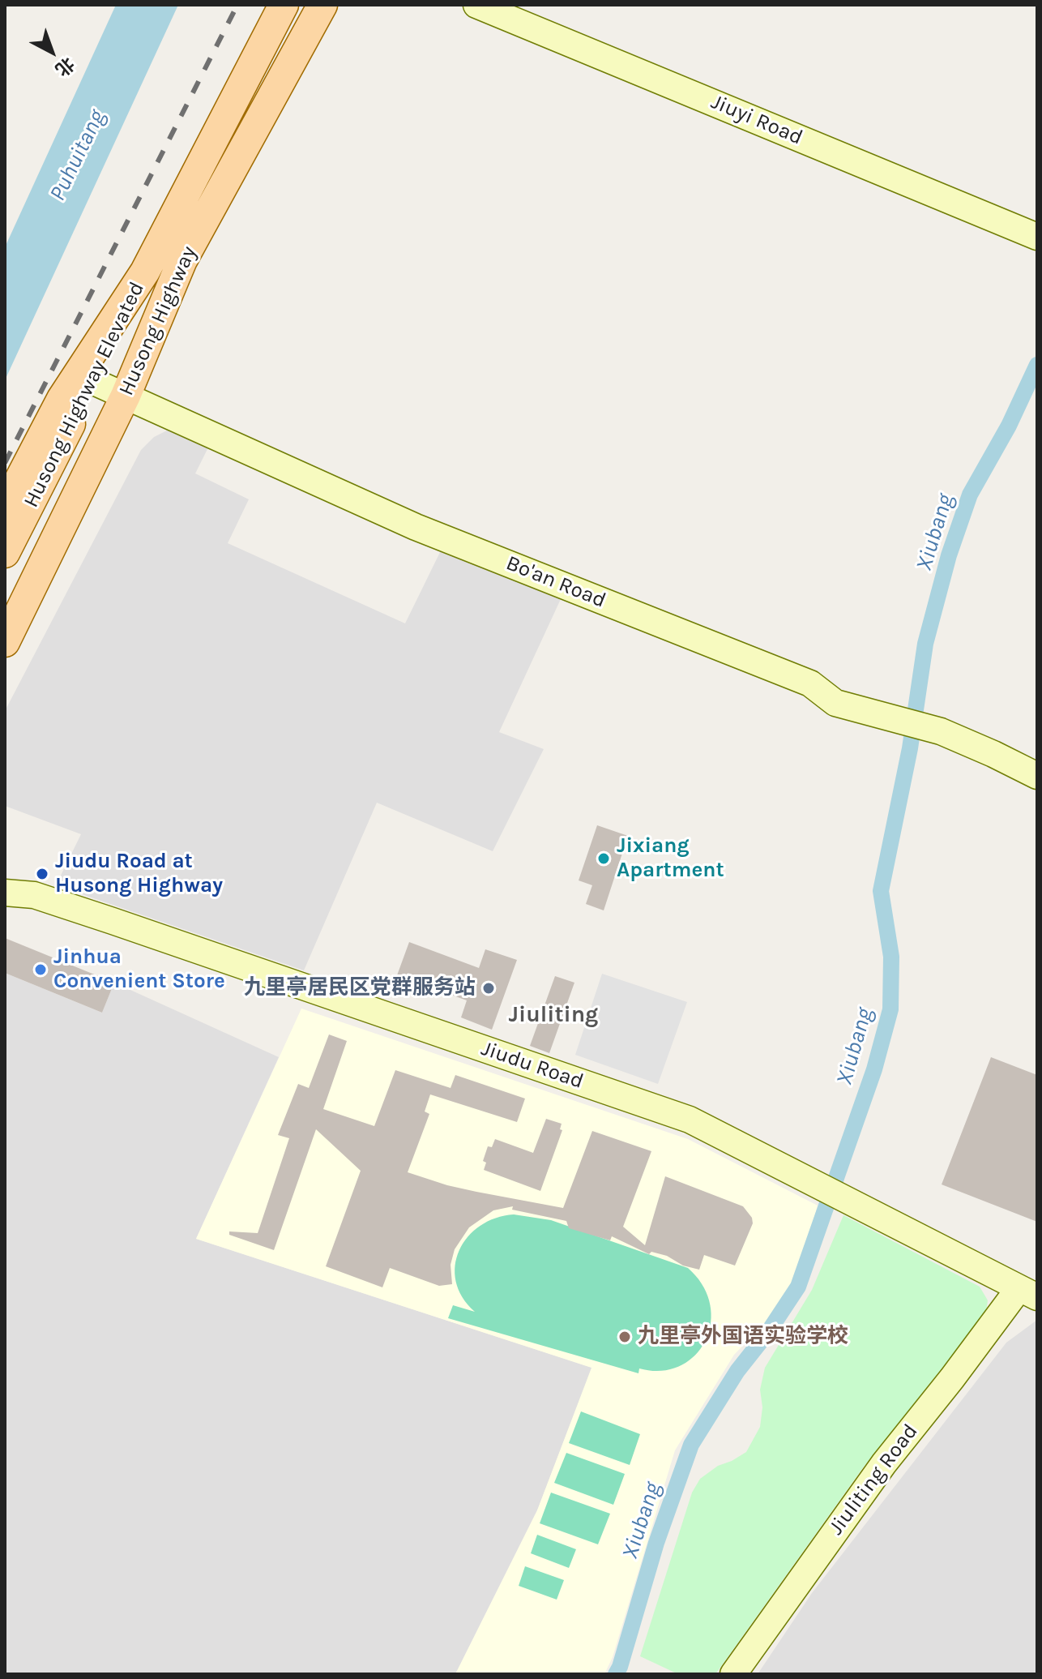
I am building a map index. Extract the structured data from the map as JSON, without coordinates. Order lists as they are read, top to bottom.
{
  "streets": {
    "main road": ["Husong Highway", "Husong Highway Elevated"],
    "street": [
      "Jiuyi Road",
      "Bo'an Road",
      "Jiudu Road",
      "Jiuliting Road"
    ]
  },
  "crossings": [
    ["Husong Highway", "Husong Highway Elevated"],
    ["Husong Highway", "Bo'an Road"],
    ["Husong Highway Elevated", "Bo'an Road"],
    ["Jiudu Road", "Jiuliting Road"]
  ],
  "districts": ["Jiuliting"],
  "water": ["Puhuitang", "Xiubang"],
  "places": [
    "Jixiang Apartment",
    "Jiudu Road at Husong Highway",
    "Jinhua Convenient Store",
    "九里亭居民区党群服务站",
    "九里亭外国语实验学校"
  ],
  "north": "bottom right"
}
